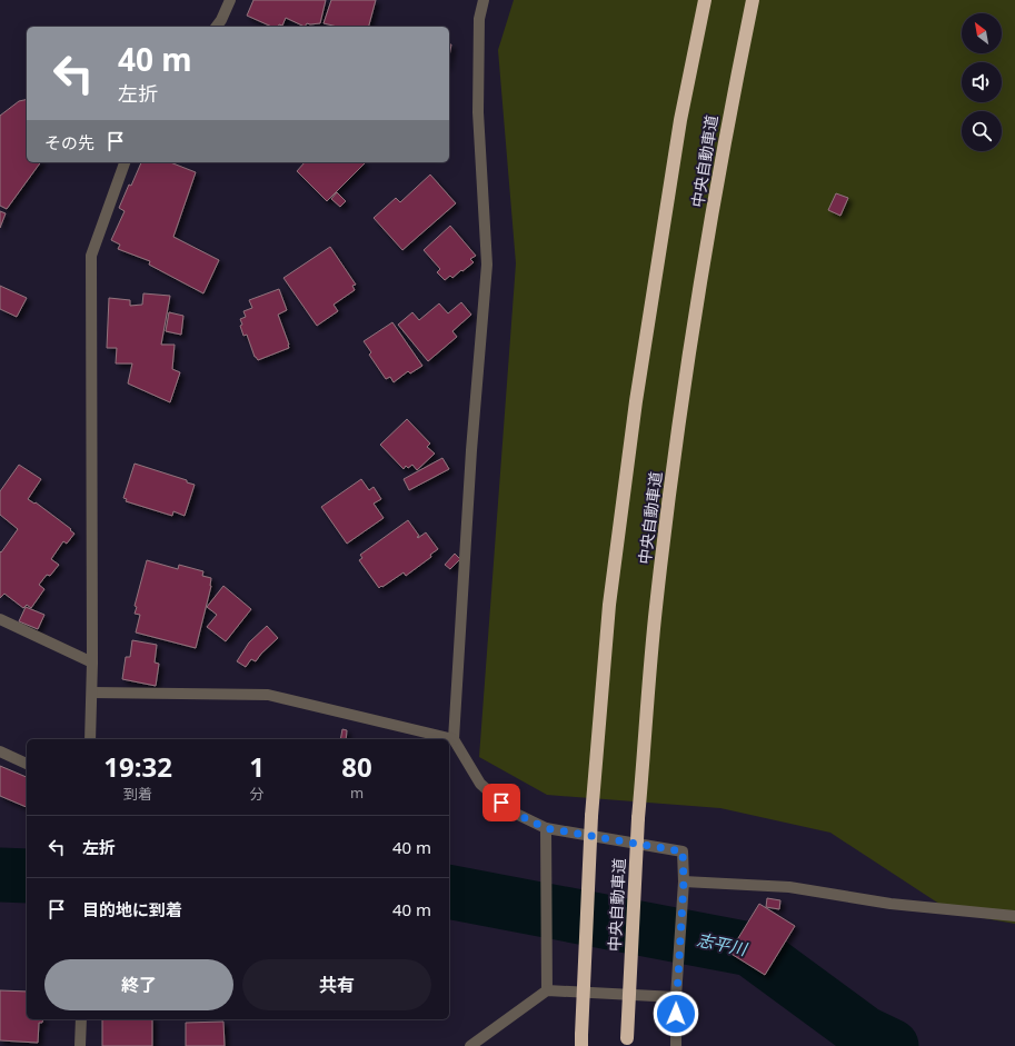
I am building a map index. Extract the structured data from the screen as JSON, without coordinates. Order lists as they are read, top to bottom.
{
  "streets": {
    "highway": ["中央自動車道"]
  },
  "water": ["志平川"],
  "north": "top left",
  "page": {
    "turn": ["40 m", "左折"],
    "then": "その先",
    "eta": [
      "19:32",
      "到着",
      "1",
      "分",
      "80",
      "m"
    ],
    "list": [
      {
        "name": "左折",
        "value": "40 m"
      },
      {
        "name": "目的地に到着",
        "value": "40 m"
      }
    ],
    "buttons": ["終了", "共有"]
  }
}
